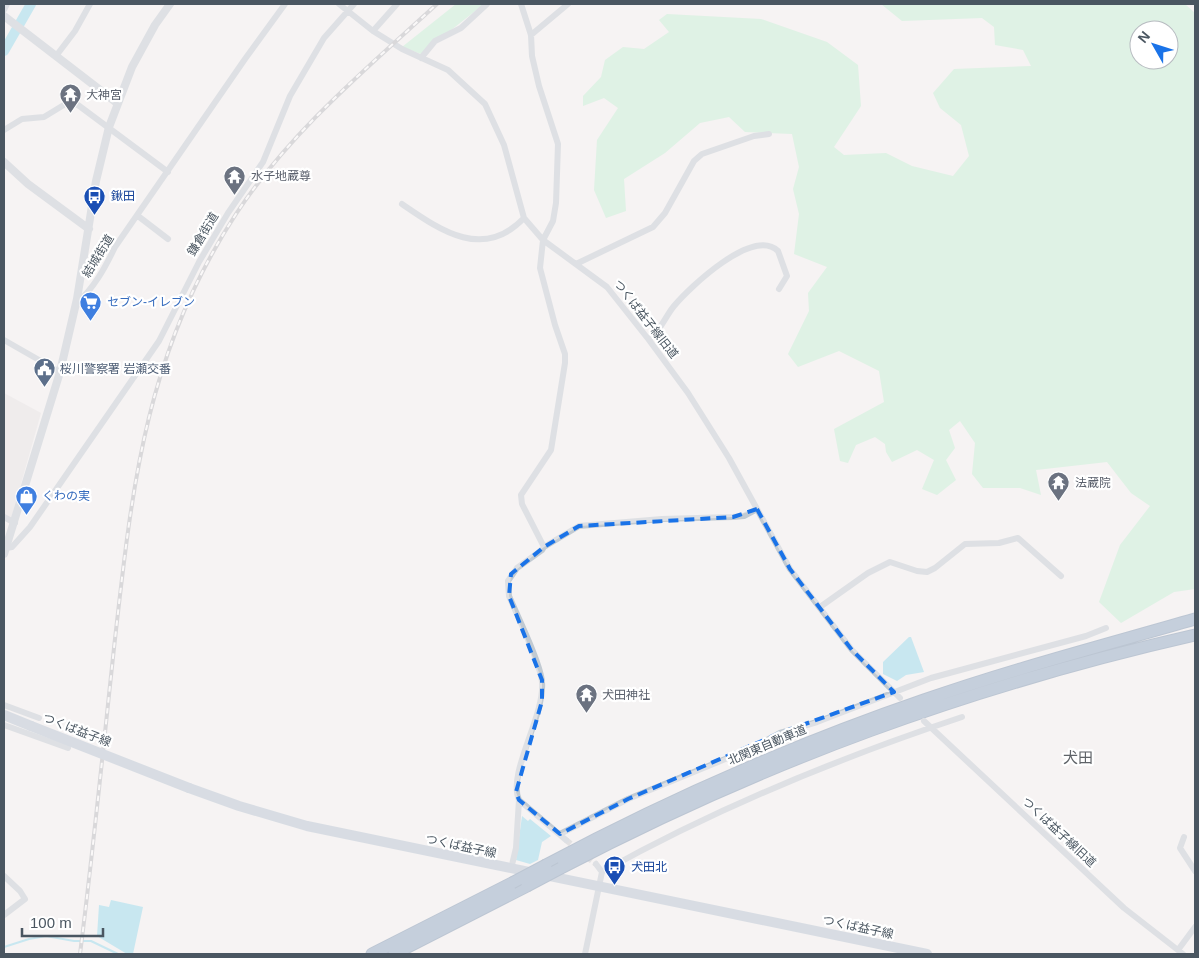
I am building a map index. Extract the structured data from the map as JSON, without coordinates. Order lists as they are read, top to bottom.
{
  "streets": {
    "highway": ["北関東自動車道"],
    "main road": ["つくば益子線"],
    "street": ["鎌倉街道", "結城街道", "つくば益子線旧道"]
  },
  "crossings": [
    ["鎌倉街道", "結城街道"],
    ["鎌倉街道", "つくば益子線旧道"]
  ],
  "districts": ["犬田"],
  "places": {
    "temple": [
      "大神宮",
      "水子地蔵尊",
      "法蔵院",
      "犬田神社"
    ],
    "bus stop": ["鍬田", "犬田北"],
    "supermarket": ["セブン-イレブン"],
    "public building": ["桜川警察署 岩瀬交番"],
    "shop": ["くわの実"]
  },
  "scale_bar": "100 m",
  "north": "top left"
}
